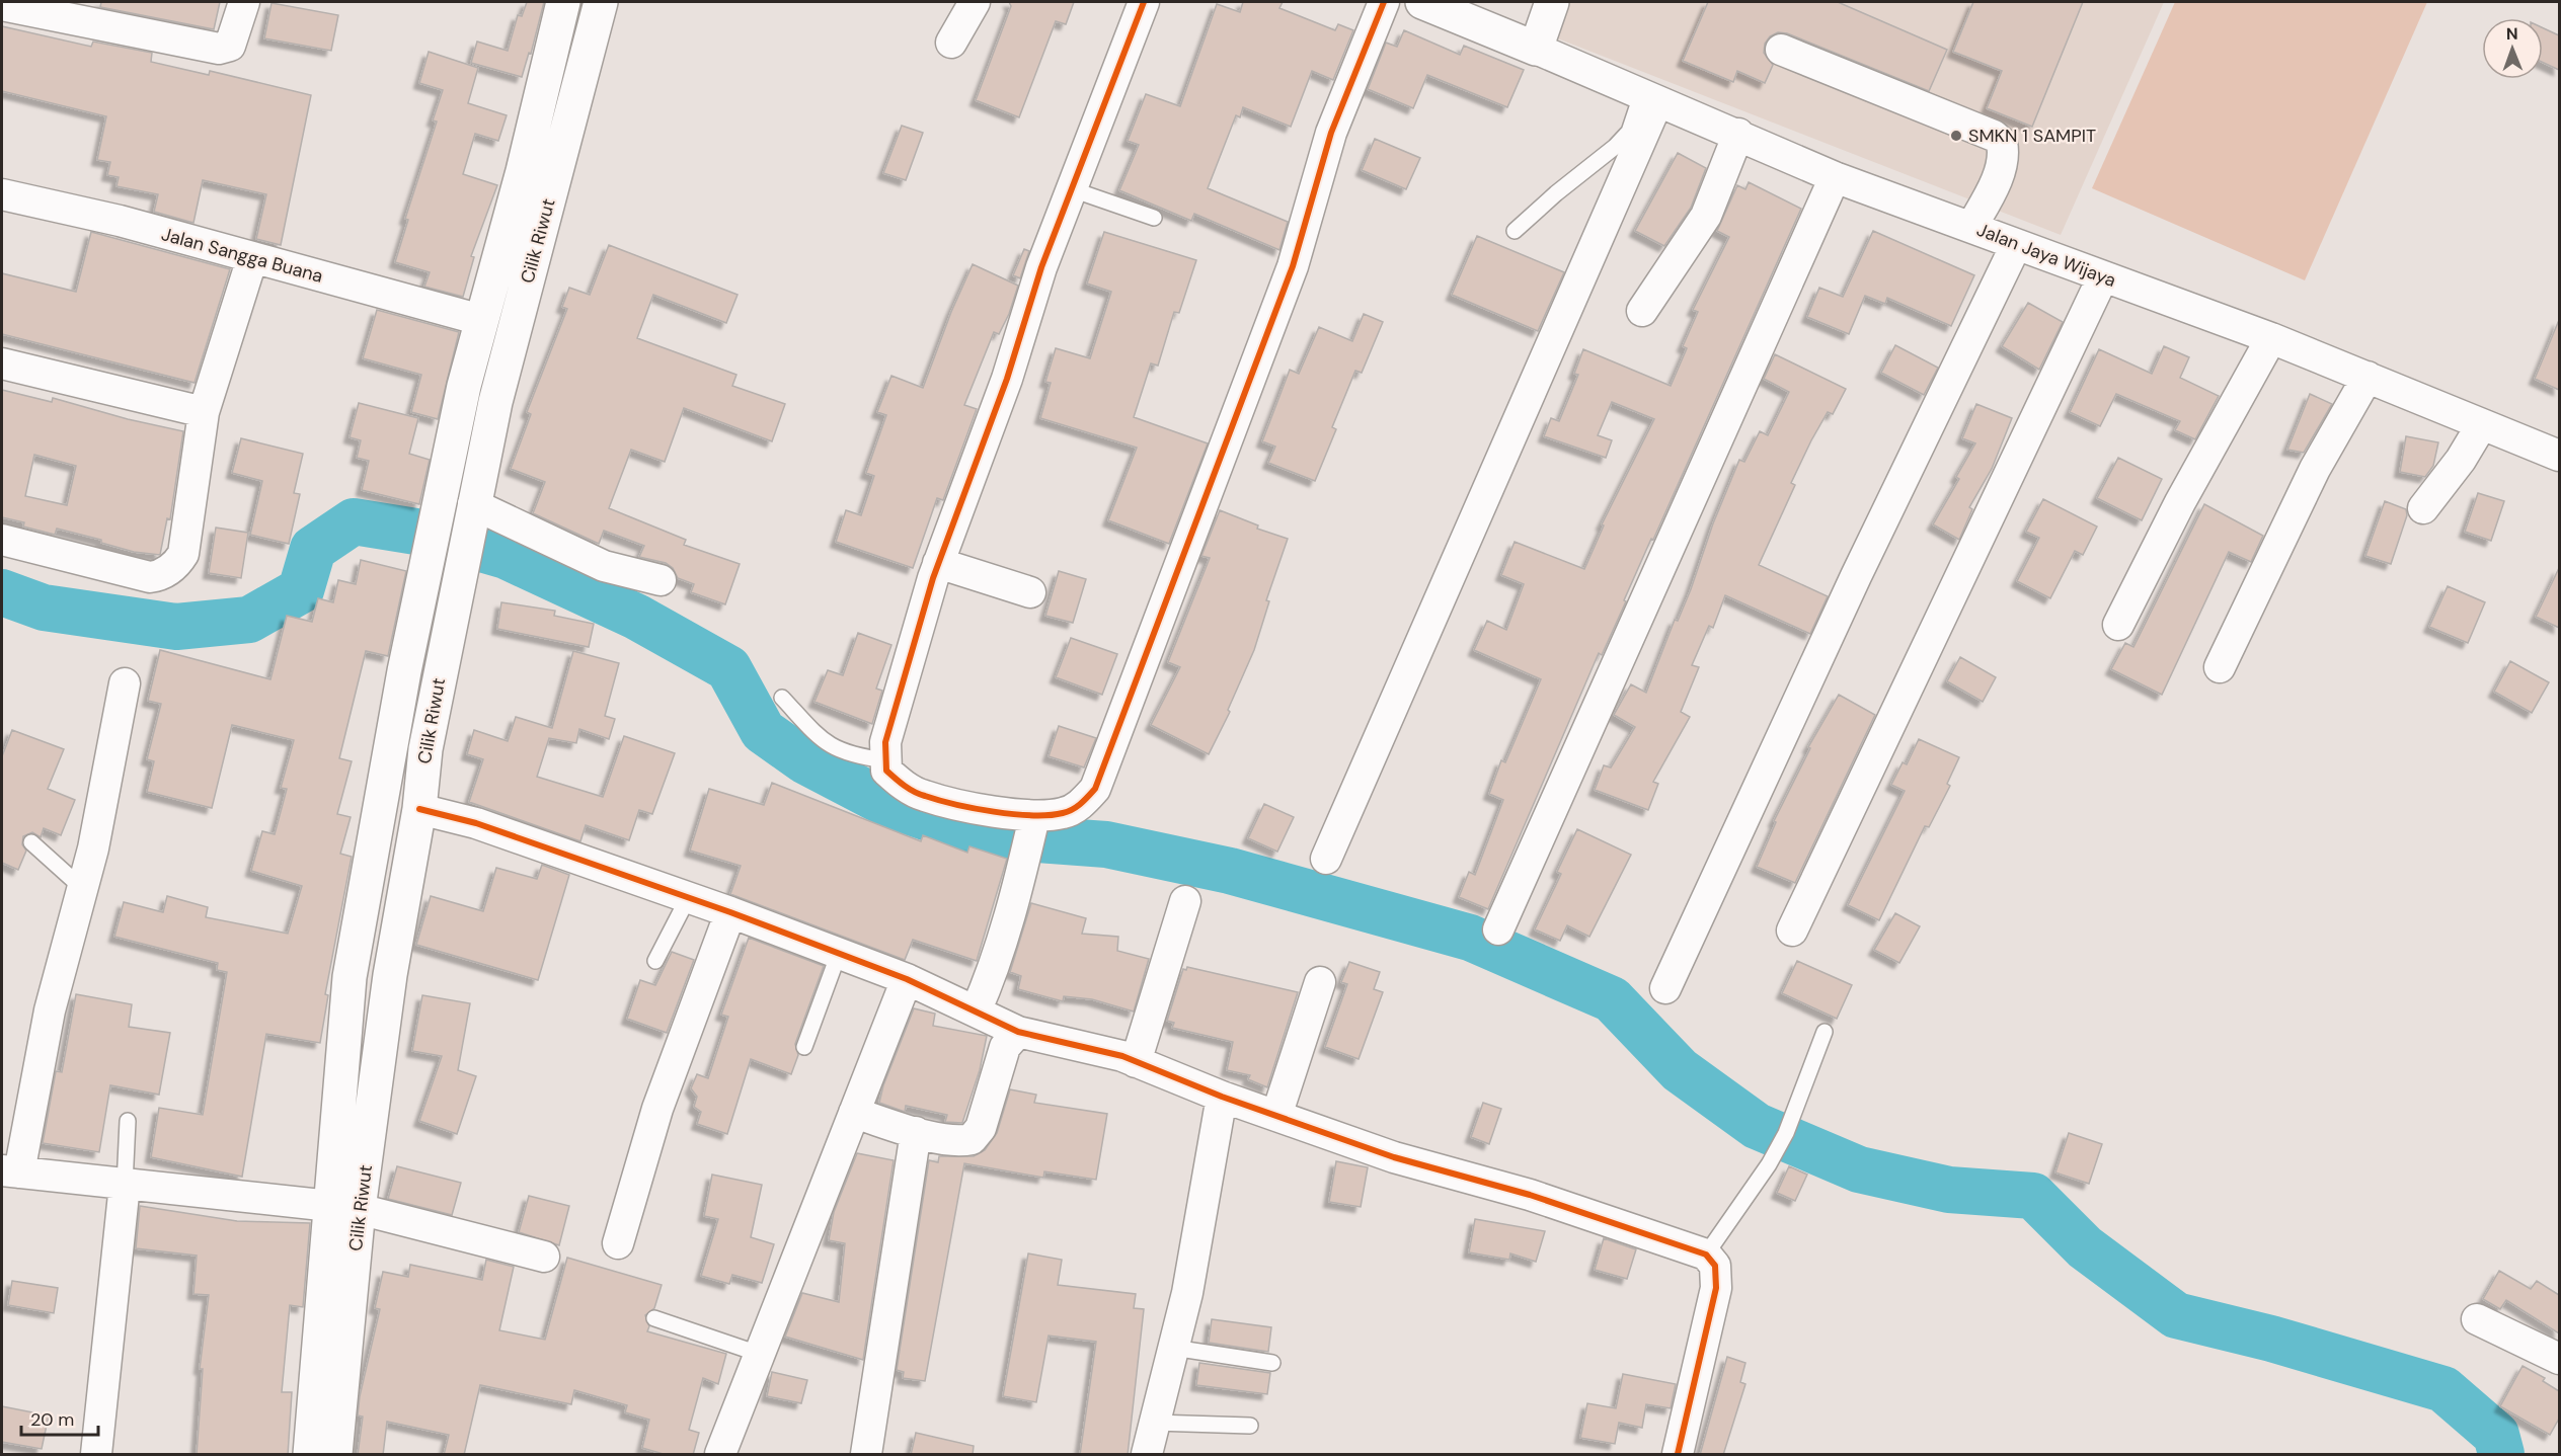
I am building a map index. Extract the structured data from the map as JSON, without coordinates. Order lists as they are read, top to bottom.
{
  "streets": {
    "main road": ["Cilik Riwut"],
    "street": ["Jalan Sangga Buana", "Jalan Jaya Wijaya"]
  },
  "crossings": [
    ["Cilik Riwut", "Jalan Sangga Buana"]
  ],
  "places": ["SMKN 1 SAMPIT"],
  "scale_bar": "20 m",
  "north": "top"
}
